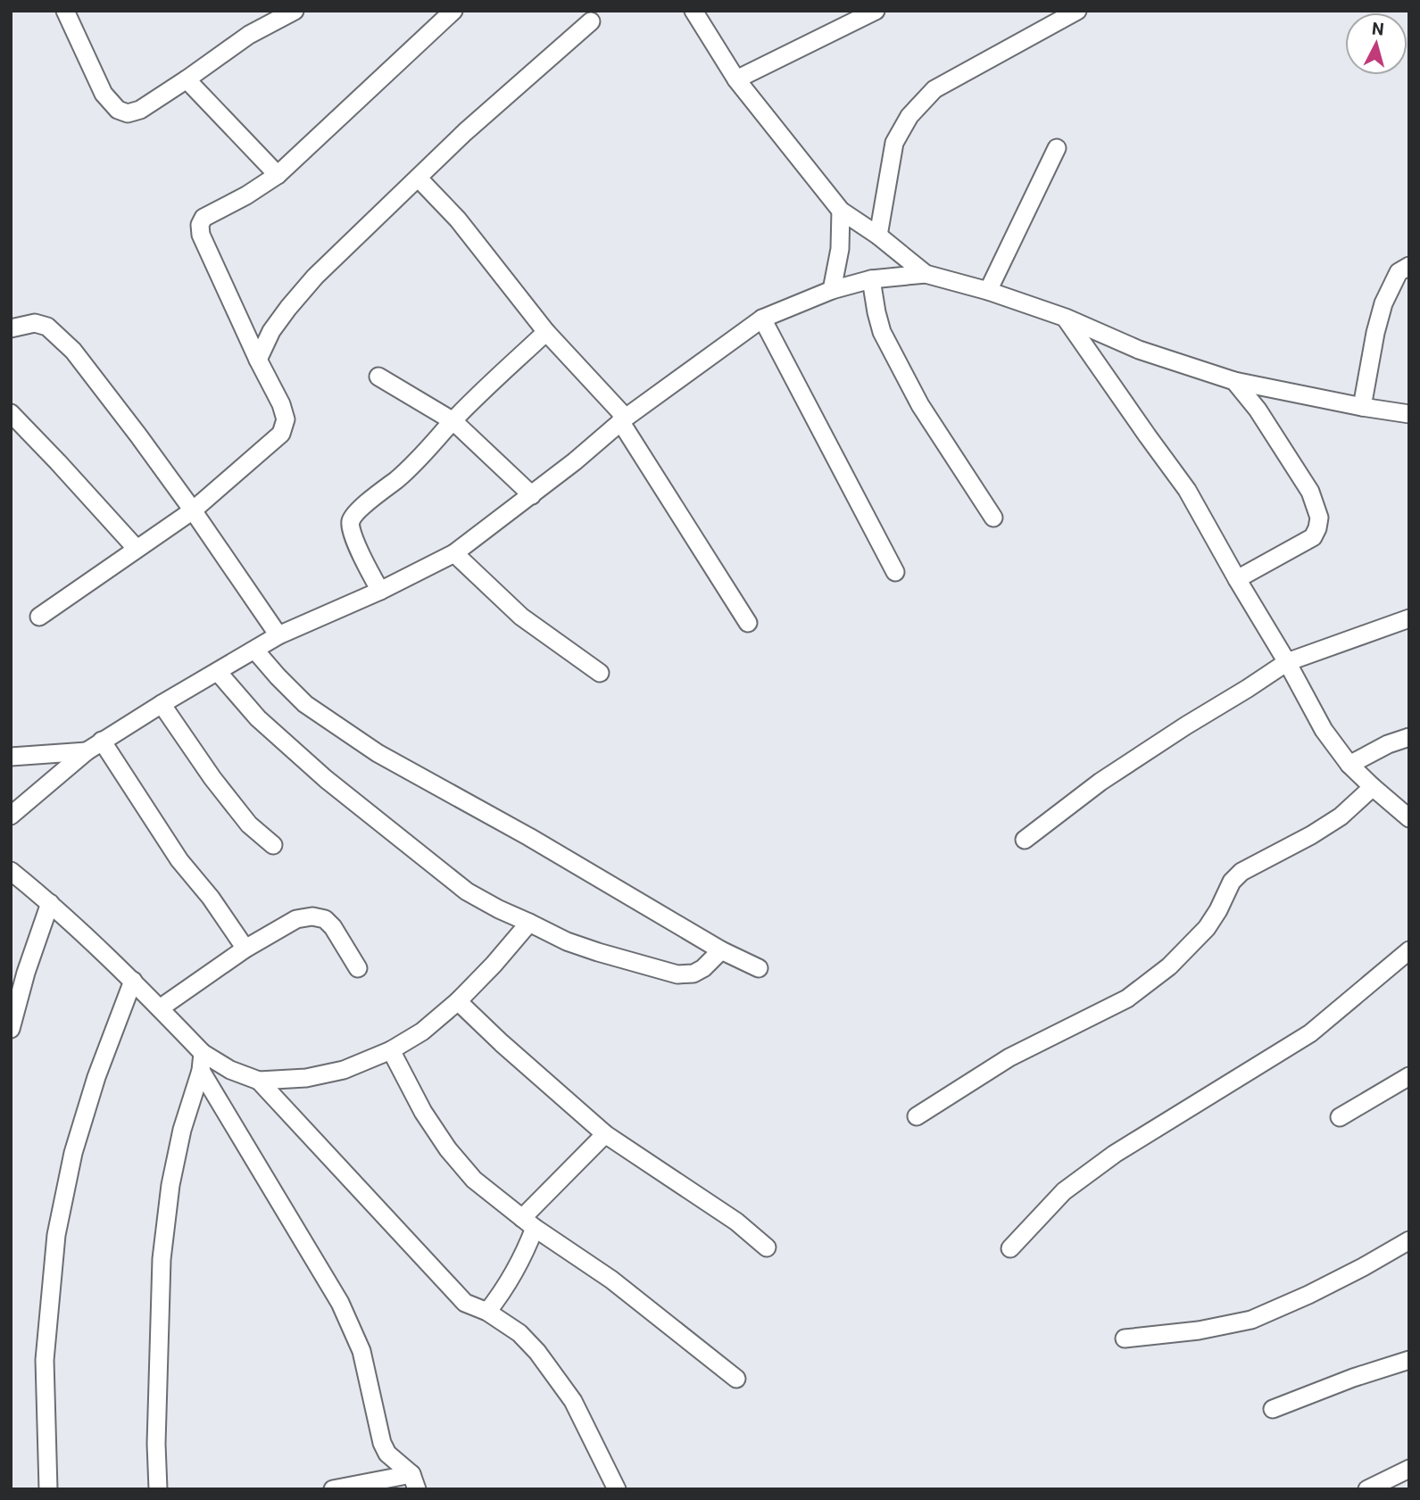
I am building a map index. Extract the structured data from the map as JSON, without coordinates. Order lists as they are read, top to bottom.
{
  "north": "top"
}
